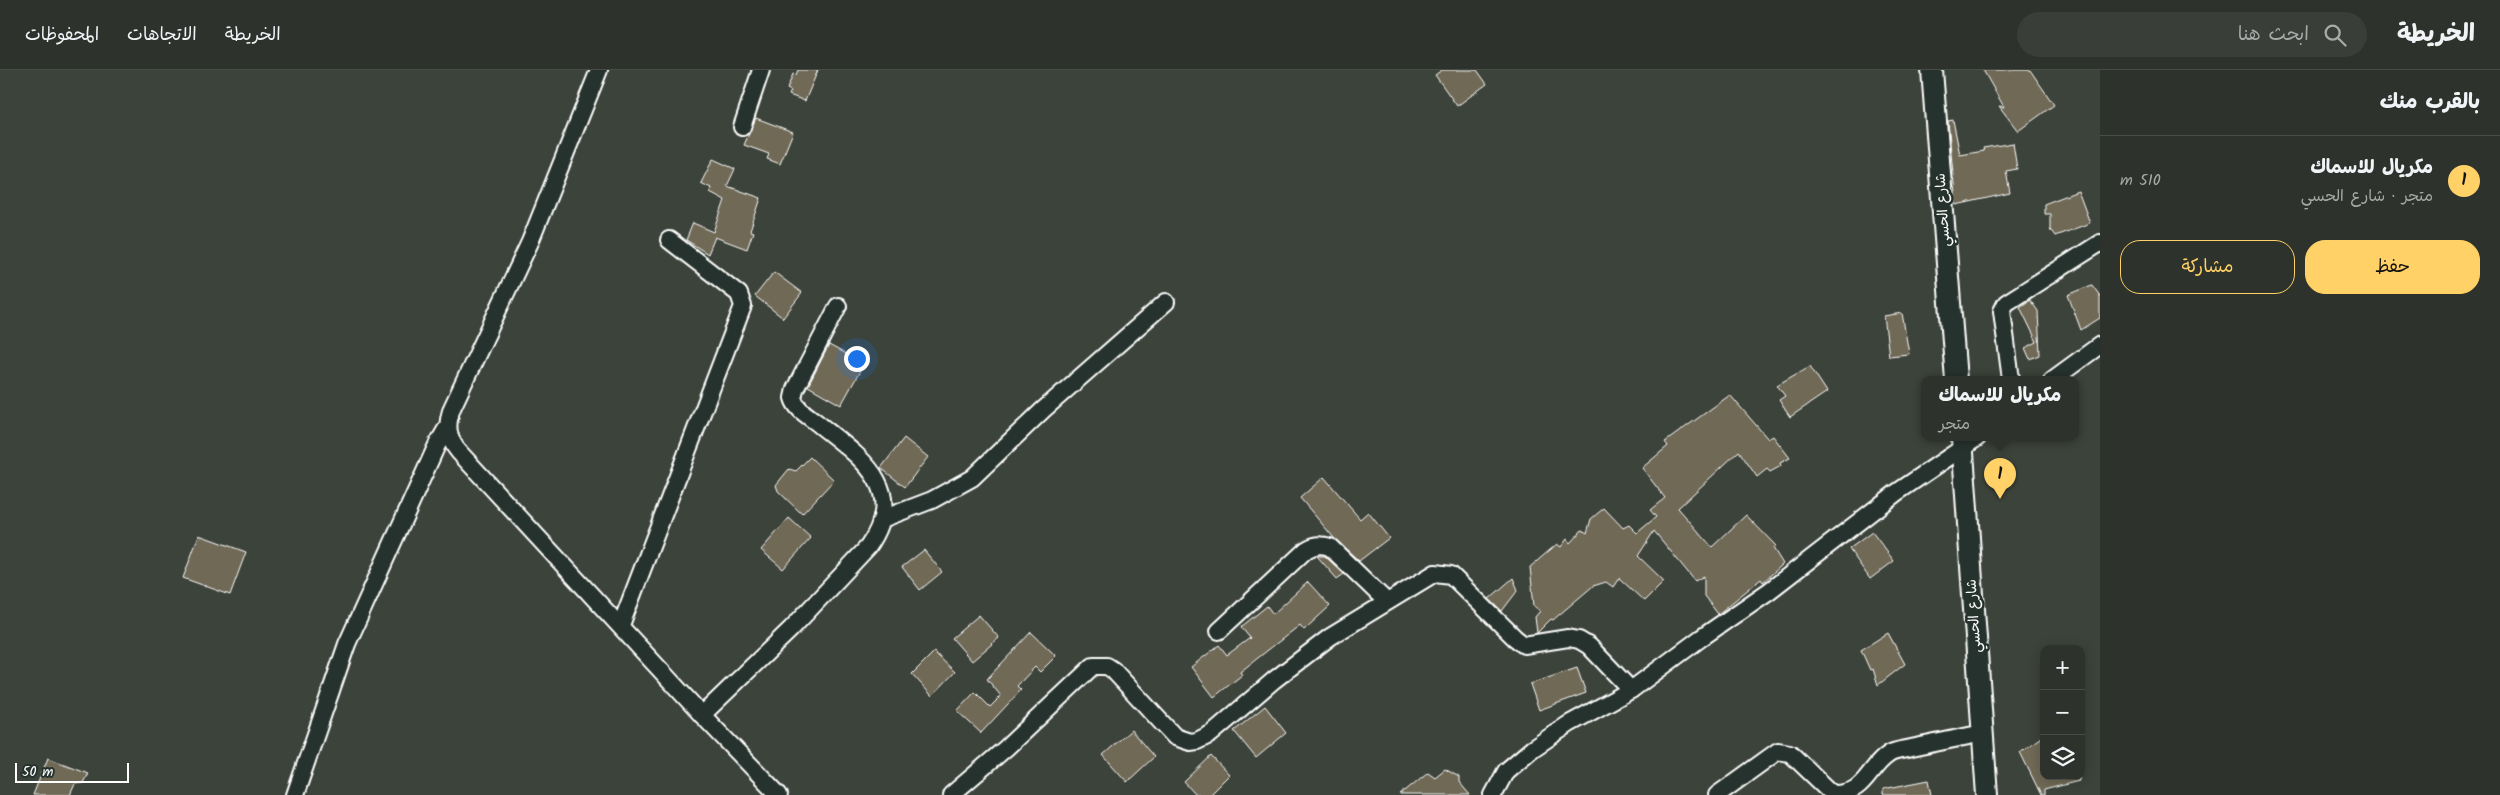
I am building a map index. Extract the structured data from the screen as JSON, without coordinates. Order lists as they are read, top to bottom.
{
  "streets": {
    "street": ["شارع الحسي"]
  },
  "scale_bar": "50 m",
  "page": {
    "header": "الخريطة",
    "search": "ابحث هنا",
    "nav": ["الخريطة", "الاتجاهات", "المحفوظات"],
    "heading": "بالقرب منك",
    "list": [
      {
        "mark": "1",
        "name": "مكريال للاسماك",
        "note": "متجر · شارع الحسي",
        "value": "510 m"
      }
    ],
    "buttons": ["حفظ", "مشاركة"],
    "popup": ["مكريال للاسماك", "متجر"],
    "pins": "1",
    "map_buttons": ["+", "−"],
    "scale": "50 m"
  }
}
